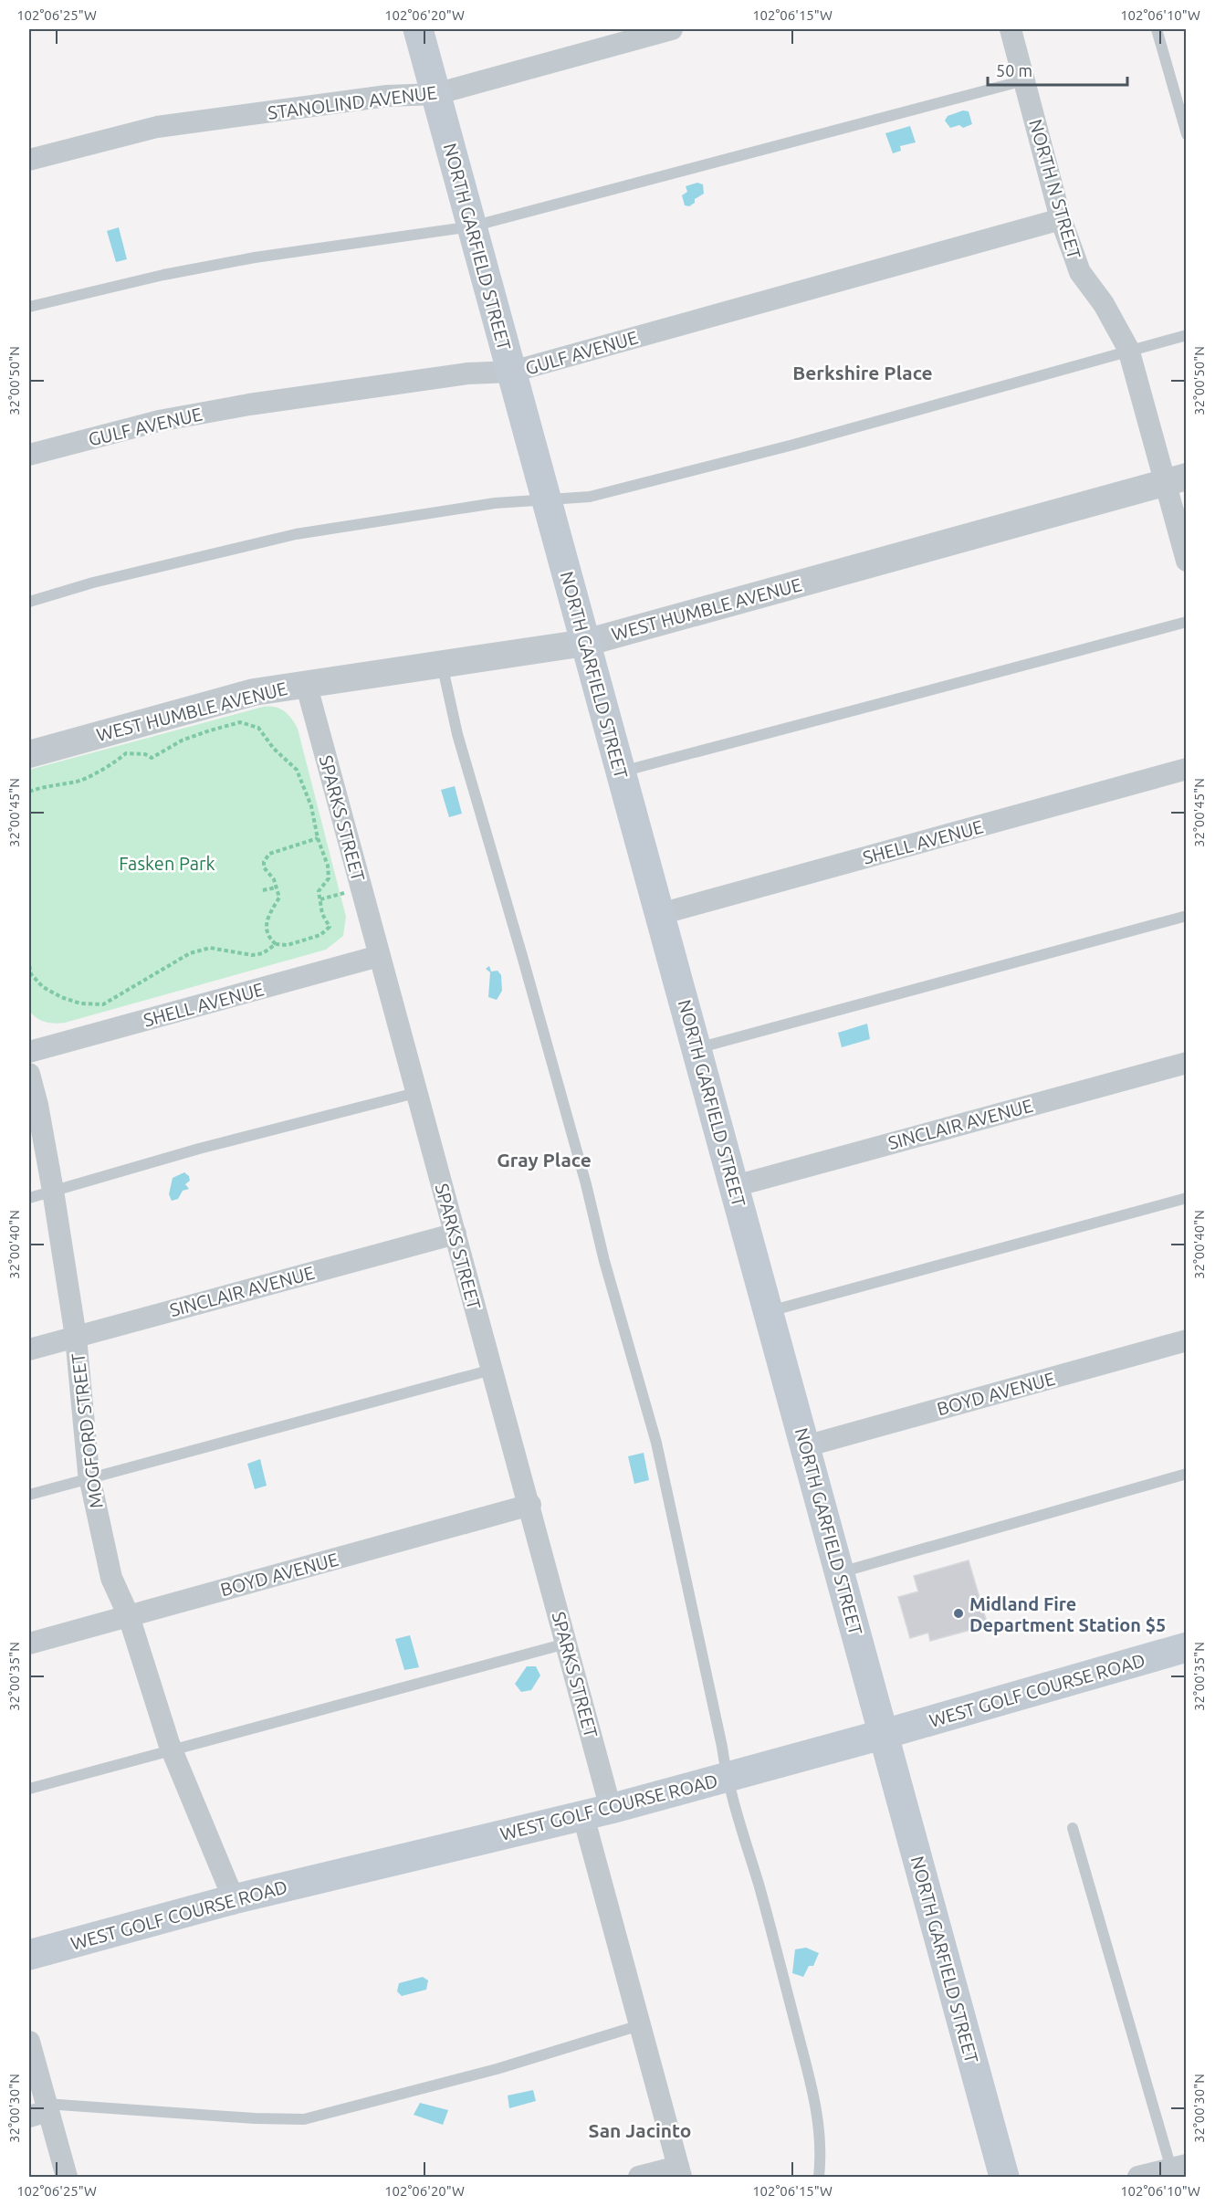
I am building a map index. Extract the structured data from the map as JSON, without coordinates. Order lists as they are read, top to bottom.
{
  "streets": {
    "main road": ["NORTH GARFIELD STREET", "WEST GOLF COURSE ROAD"],
    "street": [
      "STANOLIND AVENUE",
      "NORTH N STREET",
      "GULF AVENUE",
      "WEST HUMBLE AVENUE",
      "SPARKS STREET",
      "SHELL AVENUE",
      "SINCLAIR AVENUE",
      "BOYD AVENUE",
      "MOGFORD STREET"
    ]
  },
  "crossings": [
    ["STANOLIND AVENUE", "NORTH GARFIELD STREET"],
    ["NORTH N STREET", "GULF AVENUE"],
    ["NORTH N STREET", "WEST HUMBLE AVENUE"],
    ["NORTH GARFIELD STREET", "GULF AVENUE"],
    ["NORTH GARFIELD STREET", "WEST HUMBLE AVENUE"],
    ["NORTH GARFIELD STREET", "SHELL AVENUE"],
    ["NORTH GARFIELD STREET", "SINCLAIR AVENUE"],
    ["NORTH GARFIELD STREET", "BOYD AVENUE"],
    ["NORTH GARFIELD STREET", "WEST GOLF COURSE ROAD"],
    ["WEST HUMBLE AVENUE", "SPARKS STREET"],
    ["SPARKS STREET", "SHELL AVENUE"],
    ["SPARKS STREET", "SINCLAIR AVENUE"],
    ["SPARKS STREET", "BOYD AVENUE"],
    ["SPARKS STREET", "WEST GOLF COURSE ROAD"],
    ["SINCLAIR AVENUE", "MOGFORD STREET"],
    ["BOYD AVENUE", "MOGFORD STREET"],
    ["MOGFORD STREET", "WEST GOLF COURSE ROAD"]
  ],
  "districts": ["Berkshire Place", "Gray Place", "San Jacinto"],
  "parks": ["Fasken Park"],
  "places": ["Midland Fire Department Station $5"],
  "scale_bar": "50 m",
  "coordinates": [
    "102°06'25\"W",
    "102°06'20\"W",
    "102°06'15\"W",
    "102°06'10\"W",
    "32°00'50\"N",
    "32°00'45\"N",
    "32°00'40\"N",
    "32°00'35\"N",
    "32°00'30\"N"
  ]
}
